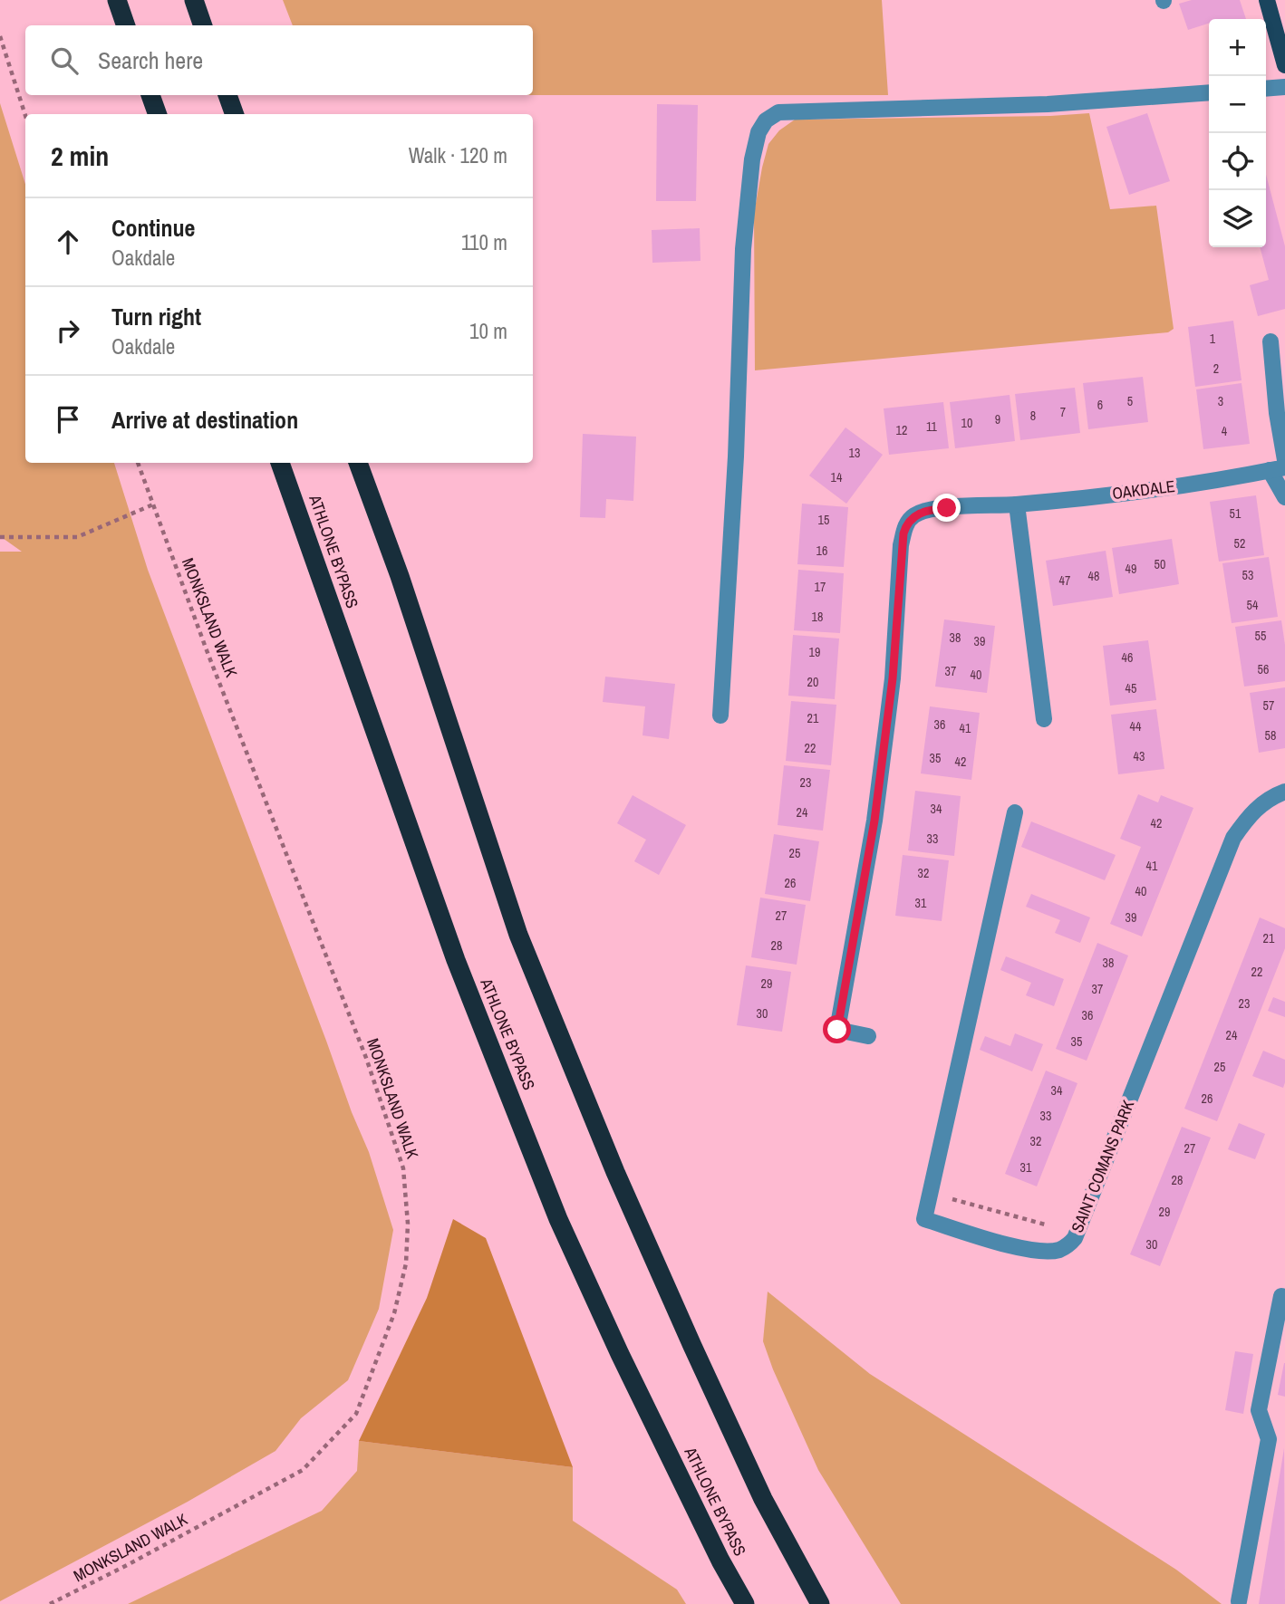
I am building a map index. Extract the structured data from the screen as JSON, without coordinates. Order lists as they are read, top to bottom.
{
  "streets": {
    "highway": ["ATHLONE BYPASS"],
    "street": ["OAKDALE", "SAINT COMANS PARK"],
    "path": ["MONKSLAND WALK"]
  },
  "house_numbers": [
    "1",
    "2",
    "5",
    "3",
    "6",
    "7",
    "8",
    "9",
    "10",
    "11",
    "12",
    "4",
    "13",
    "14",
    "51",
    "15",
    "52",
    "16",
    "50",
    "49",
    "53",
    "48",
    "47",
    "17",
    "54",
    "18",
    "55",
    "38",
    "39",
    "19",
    "46",
    "56",
    "37",
    "40",
    "20",
    "45",
    "57",
    "21",
    "36",
    "44",
    "41",
    "58",
    "22",
    "43",
    "35",
    "42",
    "23",
    "34",
    "24",
    "42",
    "33",
    "25",
    "41",
    "32",
    "26",
    "40",
    "31",
    "27",
    "39",
    "21",
    "28",
    "38",
    "22",
    "29",
    "37",
    "23",
    "30",
    "36",
    "24",
    "35",
    "25",
    "34",
    "26",
    "33",
    "32",
    "27",
    "31",
    "28",
    "29",
    "30"
  ],
  "page": {
    "map_buttons": ["+", "−"],
    "search": "Search here",
    "heading": ["2 min", "Walk · 120 m"],
    "list": [
      ["Continue", "Oakdale", "110 m"],
      ["Turn right", "Oakdale", "10 m"],
      "Arrive at destination"
    ]
  }
}
